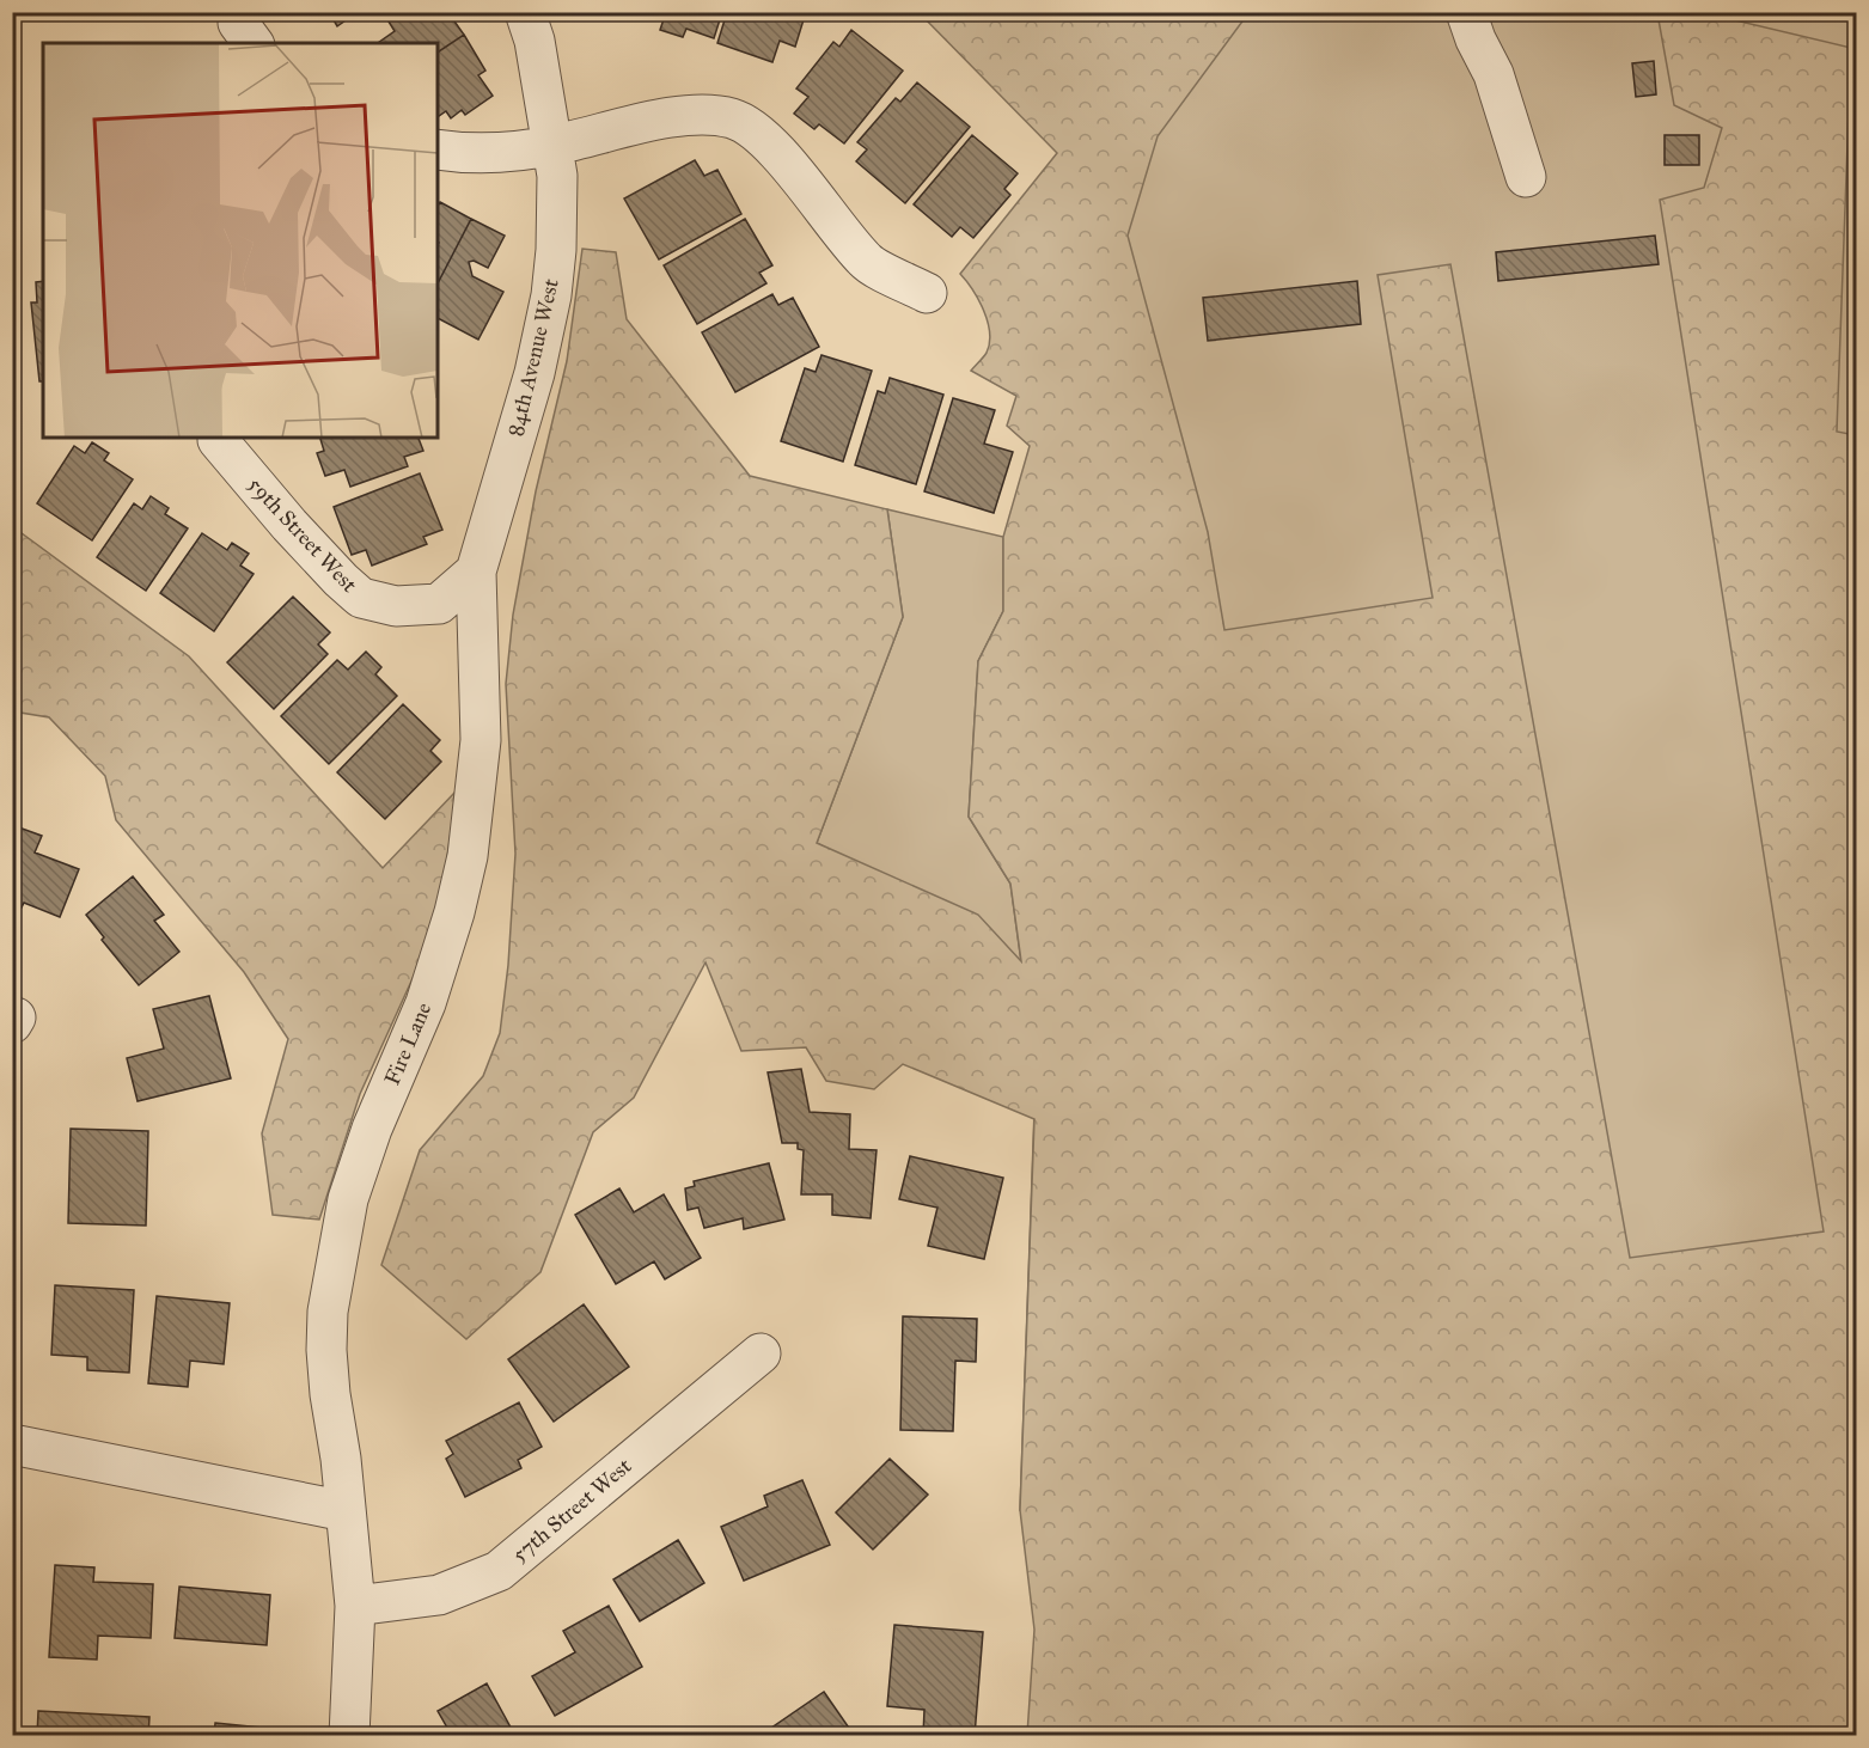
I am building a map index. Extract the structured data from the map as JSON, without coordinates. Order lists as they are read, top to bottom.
{
  "streets": {
    "street": [
      "84th Avenue West",
      "59th Street West",
      "Fire Lane",
      "57th Street West"
    ]
  },
  "crossings": [
    ["84th Avenue West", "59th Street West"],
    ["84th Avenue West", "Fire Lane"],
    ["59th Street West", "Fire Lane"],
    ["Fire Lane", "57th Street West"]
  ]
}
